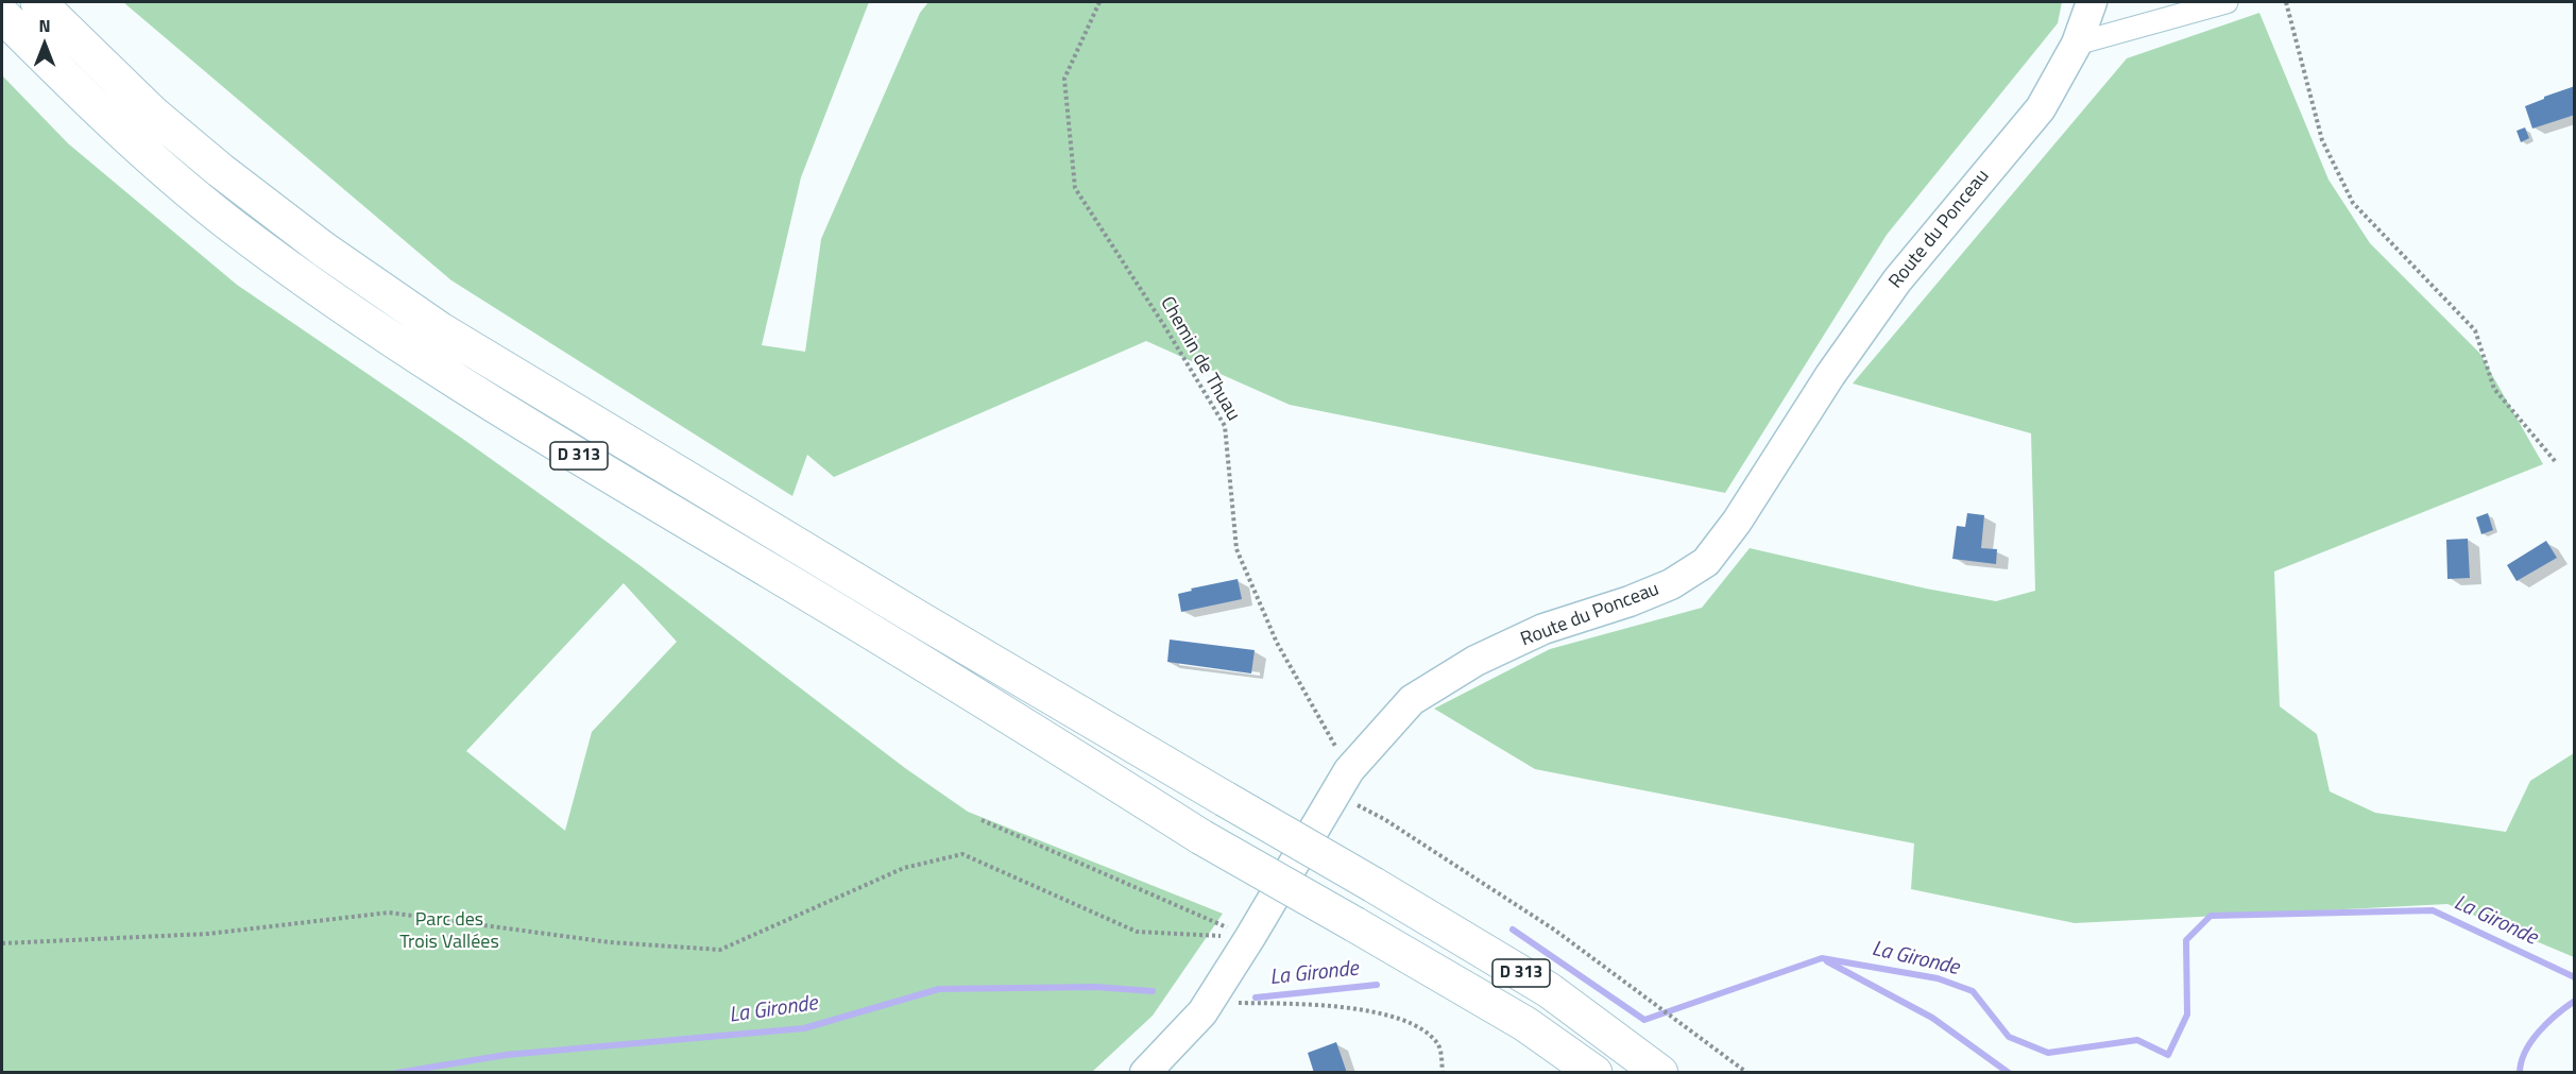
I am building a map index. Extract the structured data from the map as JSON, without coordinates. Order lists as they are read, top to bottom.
{
  "streets": {
    "highway": ["D 313"],
    "street": ["Route du Ponceau"],
    "path": ["Chemin de Thuau"]
  },
  "crossings": [
    ["Route du Ponceau", "Chemin de Thuau"]
  ],
  "water": ["La Gironde"],
  "parks": ["Parc des Trois Vallées"],
  "north": "top"
}
